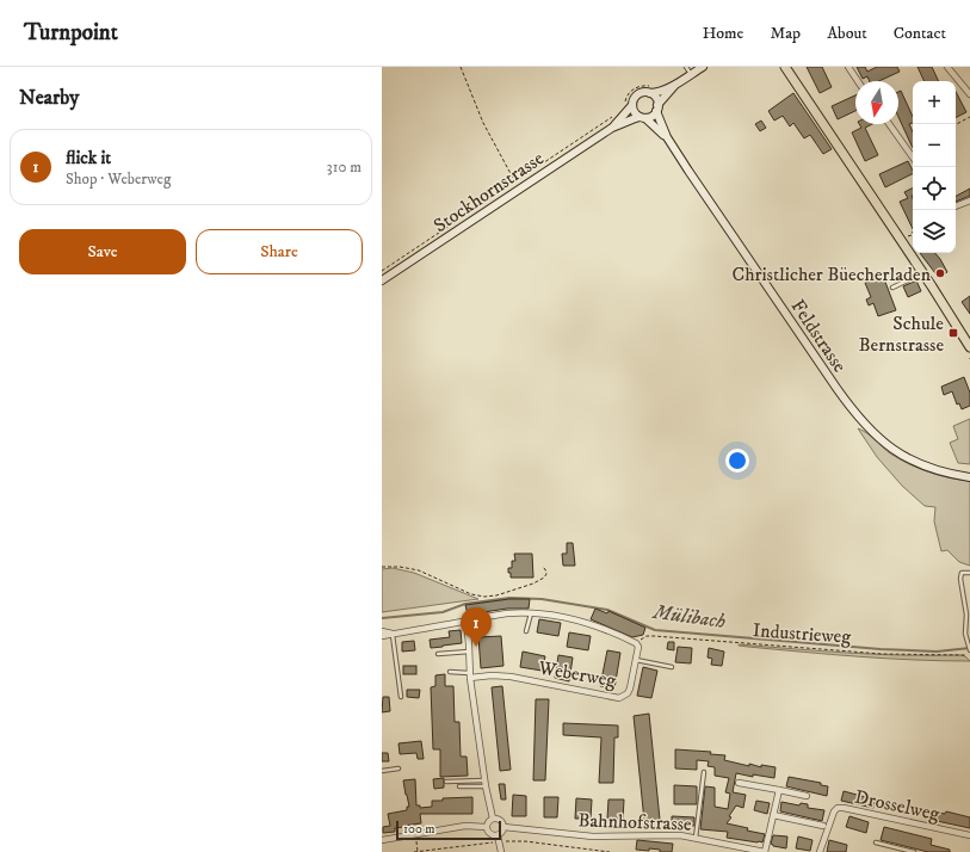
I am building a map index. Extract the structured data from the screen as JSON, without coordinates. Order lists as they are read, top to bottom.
{
  "streets": {
    "main road": ["Stockhornstrasse", "Feldstrasse"],
    "street": ["Weberweg", "Drosselweg", "Bahnhofstrasse"],
    "path": ["Industrieweg"]
  },
  "crossings": [
    ["Stockhornstrasse", "Feldstrasse"],
    ["Industrieweg", "Weberweg"]
  ],
  "water": ["Mülibach"],
  "places": {
    "other": ["Christlicher Büecherladen"],
    "transit": ["Schule Bernstrasse"]
  },
  "scale_bar": "100 m",
  "north": "bottom",
  "page": {
    "header": "Turnpoint",
    "nav": [
      "Home",
      "Map",
      "About",
      "Contact"
    ],
    "heading": "Nearby",
    "map_buttons": ["+", "−"],
    "list": [
      {
        "mark": "1",
        "name": "flick it",
        "note": "Shop · Weberweg",
        "value": "310 m"
      }
    ],
    "buttons": ["Save", "Share"],
    "pins": "1",
    "scale": "100 m"
  }
}
